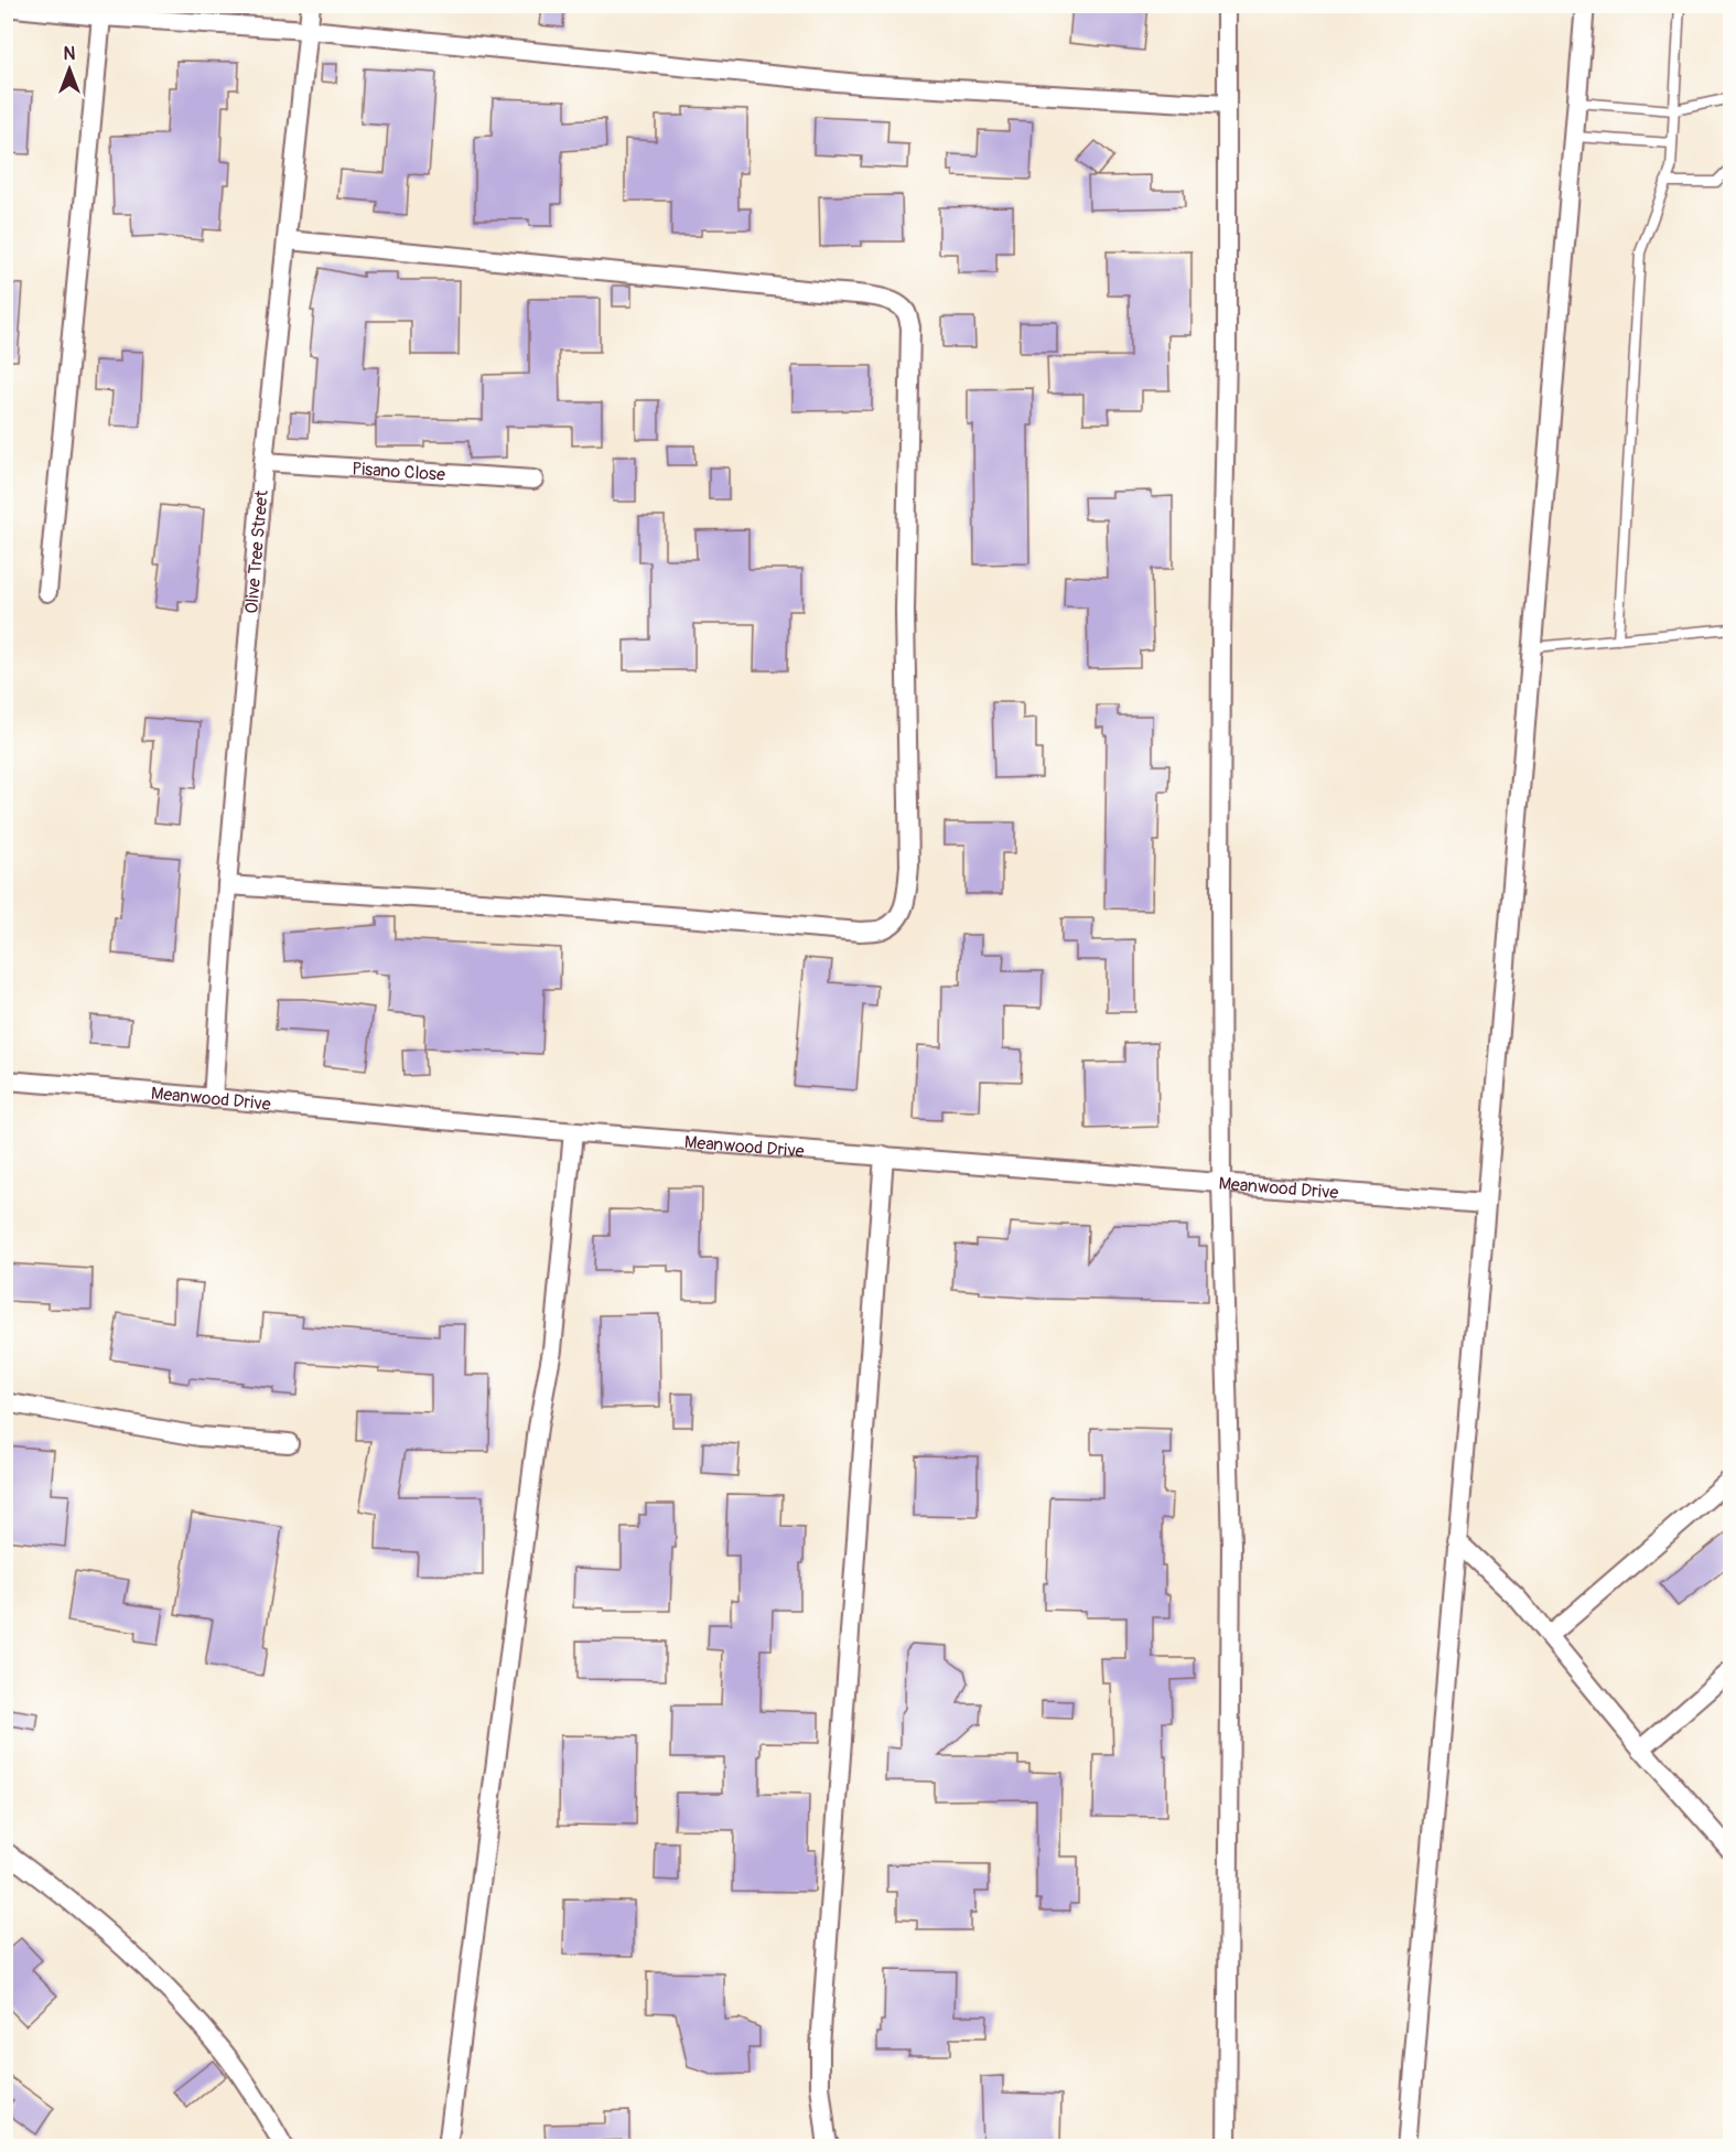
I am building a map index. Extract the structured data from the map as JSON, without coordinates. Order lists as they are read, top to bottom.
{
  "streets": {
    "street": ["Pisano Close", "Olive Tree Street", "Meanwood Drive"]
  },
  "crossings": [
    ["Pisano Close", "Olive Tree Street"],
    ["Olive Tree Street", "Meanwood Drive"]
  ],
  "north": "top"
}
